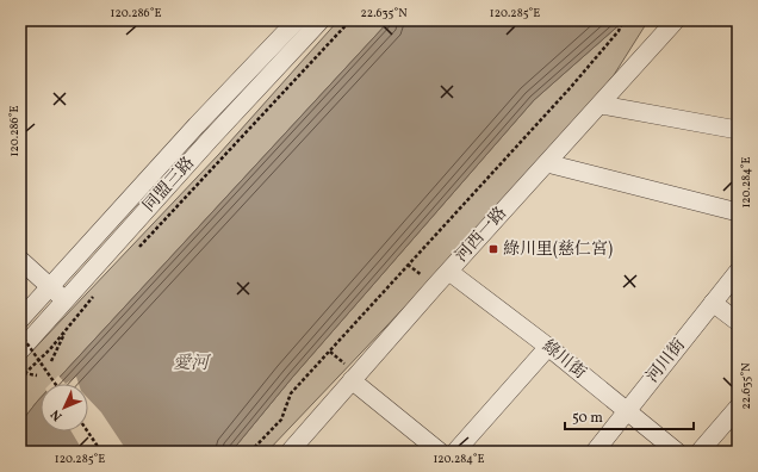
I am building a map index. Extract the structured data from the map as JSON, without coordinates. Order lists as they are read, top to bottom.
{
  "streets": {
    "street": [
      "同盟三路",
      "河西一路",
      "綠川街",
      "河川街"
    ]
  },
  "crossings": [
    ["河西一路", "綠川街"],
    ["綠川街", "河川街"]
  ],
  "water": ["愛河"],
  "places": {
    "transit": ["綠川里(慈仁宮)"]
  },
  "scale_bar": "50 m",
  "north": "bottom left",
  "coordinates": [
    "120.286°E",
    "22.635°N",
    "120.285°E",
    "120.284°E"
  ]
}
